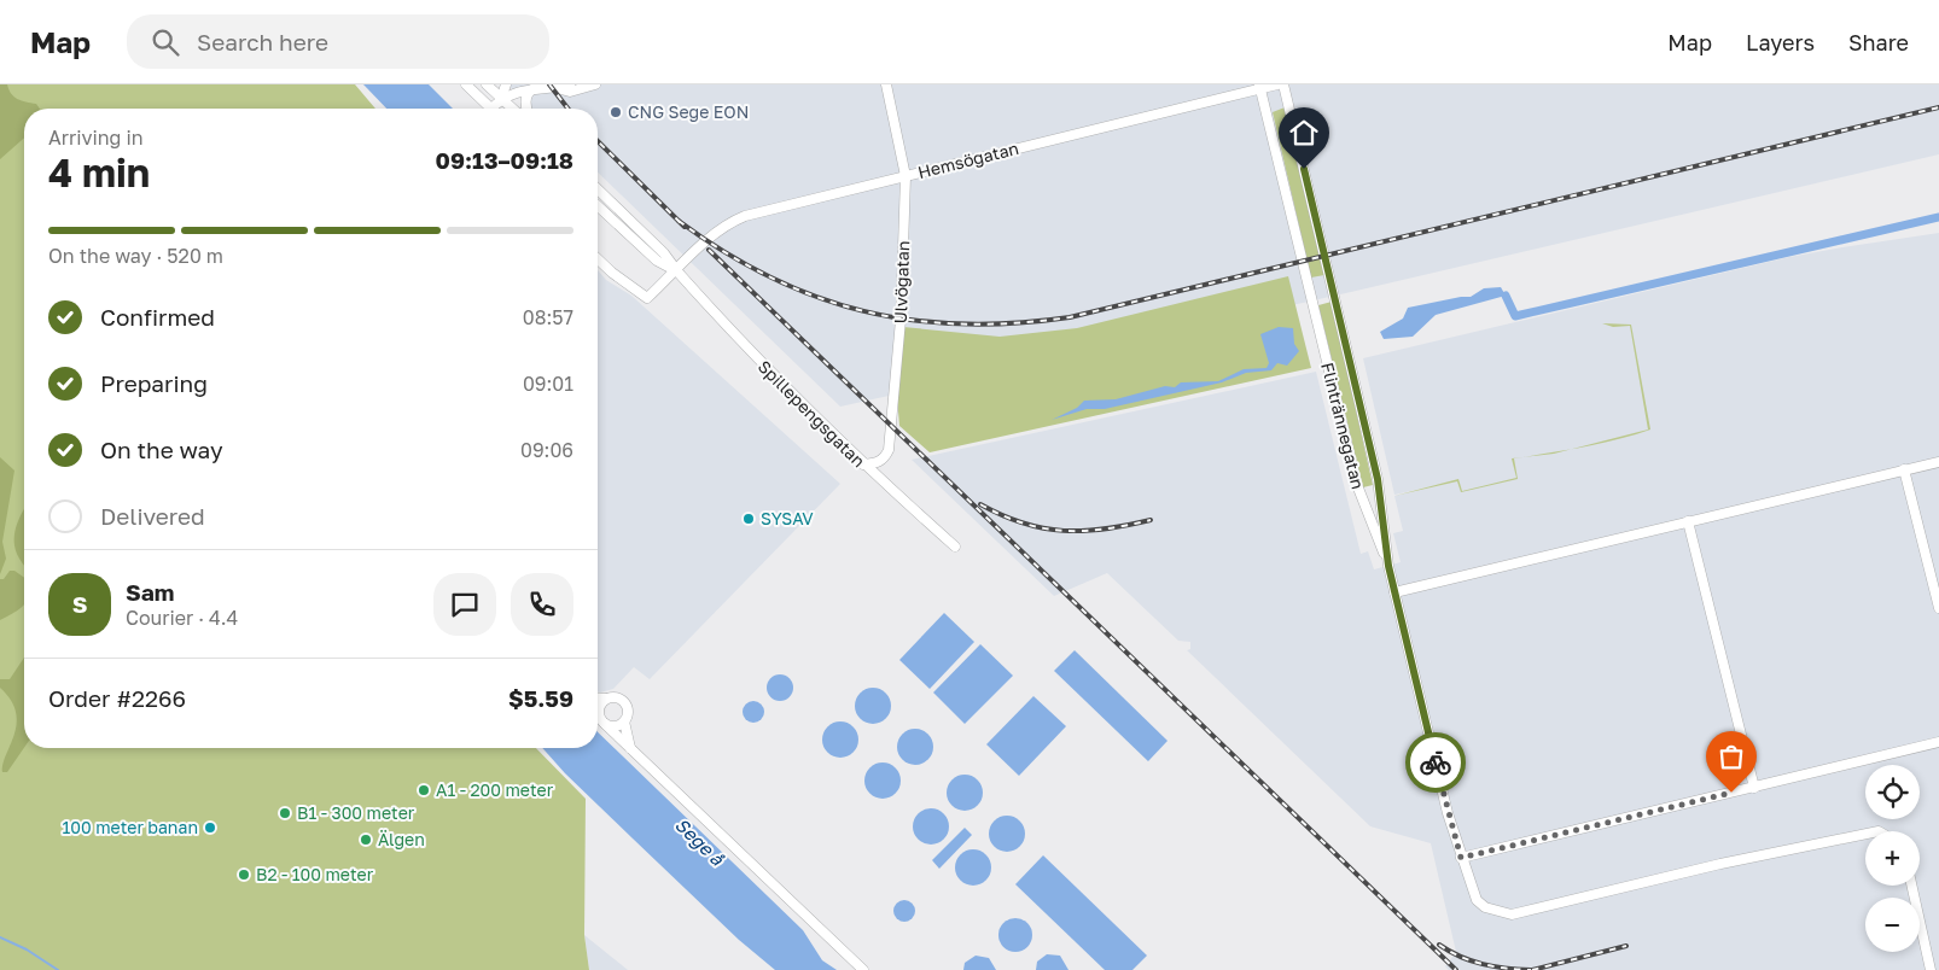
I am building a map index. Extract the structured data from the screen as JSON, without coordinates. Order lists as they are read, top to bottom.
{
  "streets": {
    "street": [
      "Hemsögatan",
      "Ulvögatan",
      "Spillepengsgatan",
      "Flintrännegatan"
    ]
  },
  "crossings": [
    ["Hemsögatan", "Ulvögatan"],
    ["Hemsögatan", "Spillepengsgatan"],
    ["Hemsögatan", "Flintrännegatan"],
    ["Ulvögatan", "Spillepengsgatan"]
  ],
  "water": ["Sege å"],
  "places": [
    "CNG Sege EON",
    "SYSAV",
    "A1 - 200 meter",
    "B1 - 300 meter",
    "100 meter banan",
    "Älgen",
    "B2 - 100 meter"
  ],
  "page": {
    "header": "Map",
    "search": "Search here",
    "nav": ["Map", "Layers", "Share"],
    "heading": ["4 min", "Arriving in", "09:13–09:18"],
    "panel": [
      "Sam",
      "Courier · 4.4",
      "Order #2266",
      "$5.59"
    ],
    "bar": "On the way · 520 m",
    "list": [
      ["Confirmed", "08:57"],
      ["Preparing", "09:01"],
      ["On the way", "09:06"],
      "Delivered"
    ],
    "round": "S",
    "map_buttons": ["+", "−"]
  }
}
